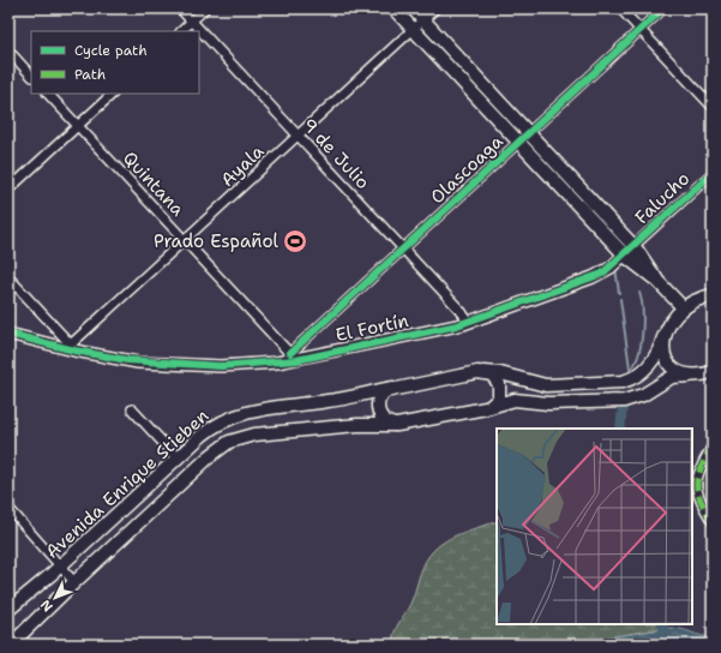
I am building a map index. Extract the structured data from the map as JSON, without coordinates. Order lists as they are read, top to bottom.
{
  "streets": {
    "main road": ["Avenida Enrique Stieben"],
    "street": [
      "9 de Julio",
      "Ayala",
      "Olascoaga",
      "Quintana",
      "Falucho",
      "El Fortín"
    ]
  },
  "crossings": [
    ["9 de Julio", "Ayala"],
    ["9 de Julio", "Olascoaga"],
    ["9 de Julio", "El Fortín"],
    ["Ayala", "Quintana"],
    ["Ayala", "El Fortín"],
    ["Olascoaga", "Quintana"],
    ["Olascoaga", "El Fortín"],
    ["Quintana", "El Fortín"],
    ["Falucho", "El Fortín"]
  ],
  "places": {
    "sports": ["Prado Español"]
  },
  "legend": ["Cycle path", "Path"],
  "north": "bottom left"
}
